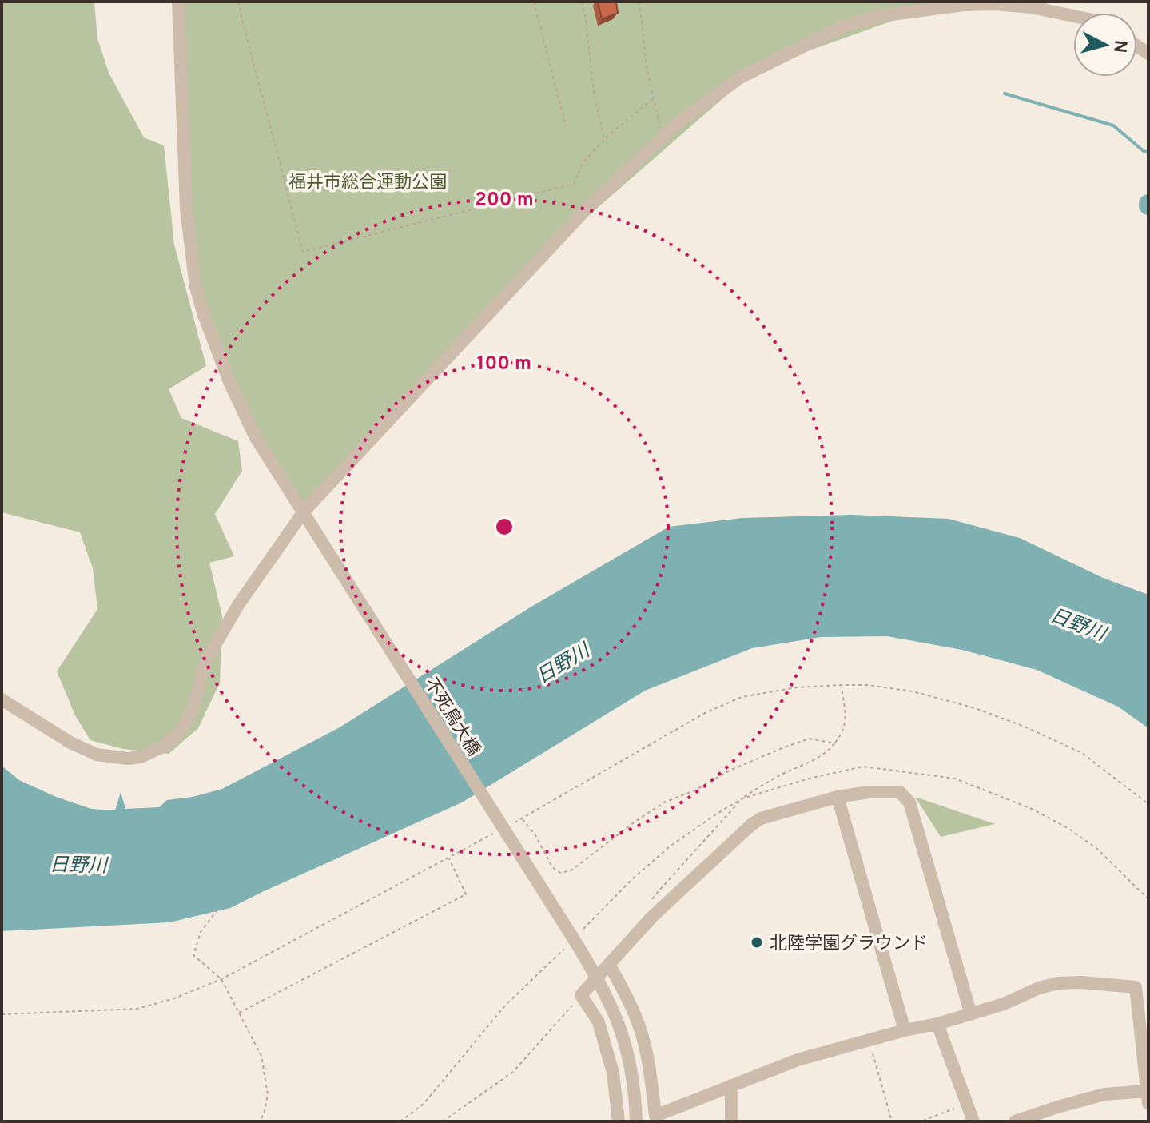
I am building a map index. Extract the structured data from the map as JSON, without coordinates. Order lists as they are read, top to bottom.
{
  "streets": {
    "street": ["不死鳥大橋"]
  },
  "water": ["日野川"],
  "parks": ["福井市総合運動公園"],
  "places": ["北陸学園グラウンド"],
  "north": "right",
  "rings": ["200 m", "100 m"]
}
